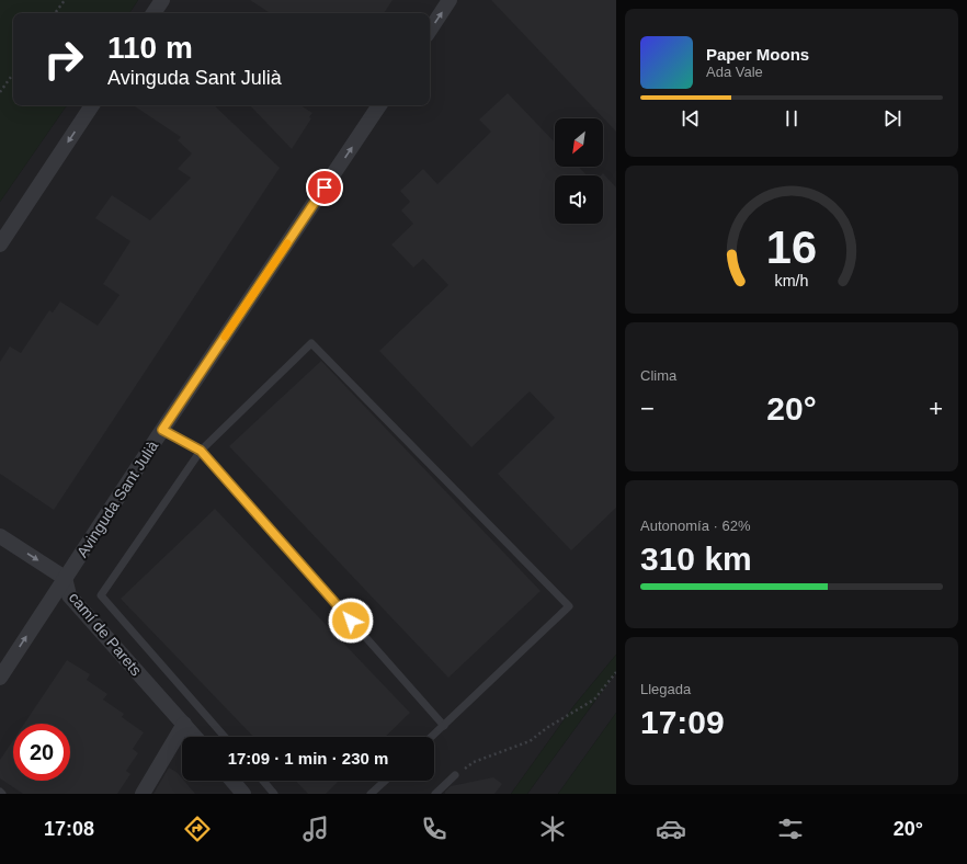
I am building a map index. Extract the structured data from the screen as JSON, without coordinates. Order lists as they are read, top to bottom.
{
  "streets": {
    "street": ["Avinguda Sant Julià", "camí de Parets"]
  },
  "crossings": [
    ["Avinguda Sant Julià", "camí de Parets"]
  ],
  "one_way": ["Avinguda Sant Julià"],
  "north": "bottom left",
  "page": {
    "turn": ["110 m", "Avinguda Sant Julià"],
    "song": ["Paper Moons", "Ada Vale"],
    "tile": [
      "Clima",
      ["Autonomía · 62%", "310 km"],
      ["Llegada", "17:09"]
    ],
    "heat": ["−", "20°", "+"],
    "limit": "20",
    "trip": "17:09 · 1 min · 230 m",
    "tabs": ["17:08", "20°"],
    "gauge": ["16", "km/h"]
  }
}
